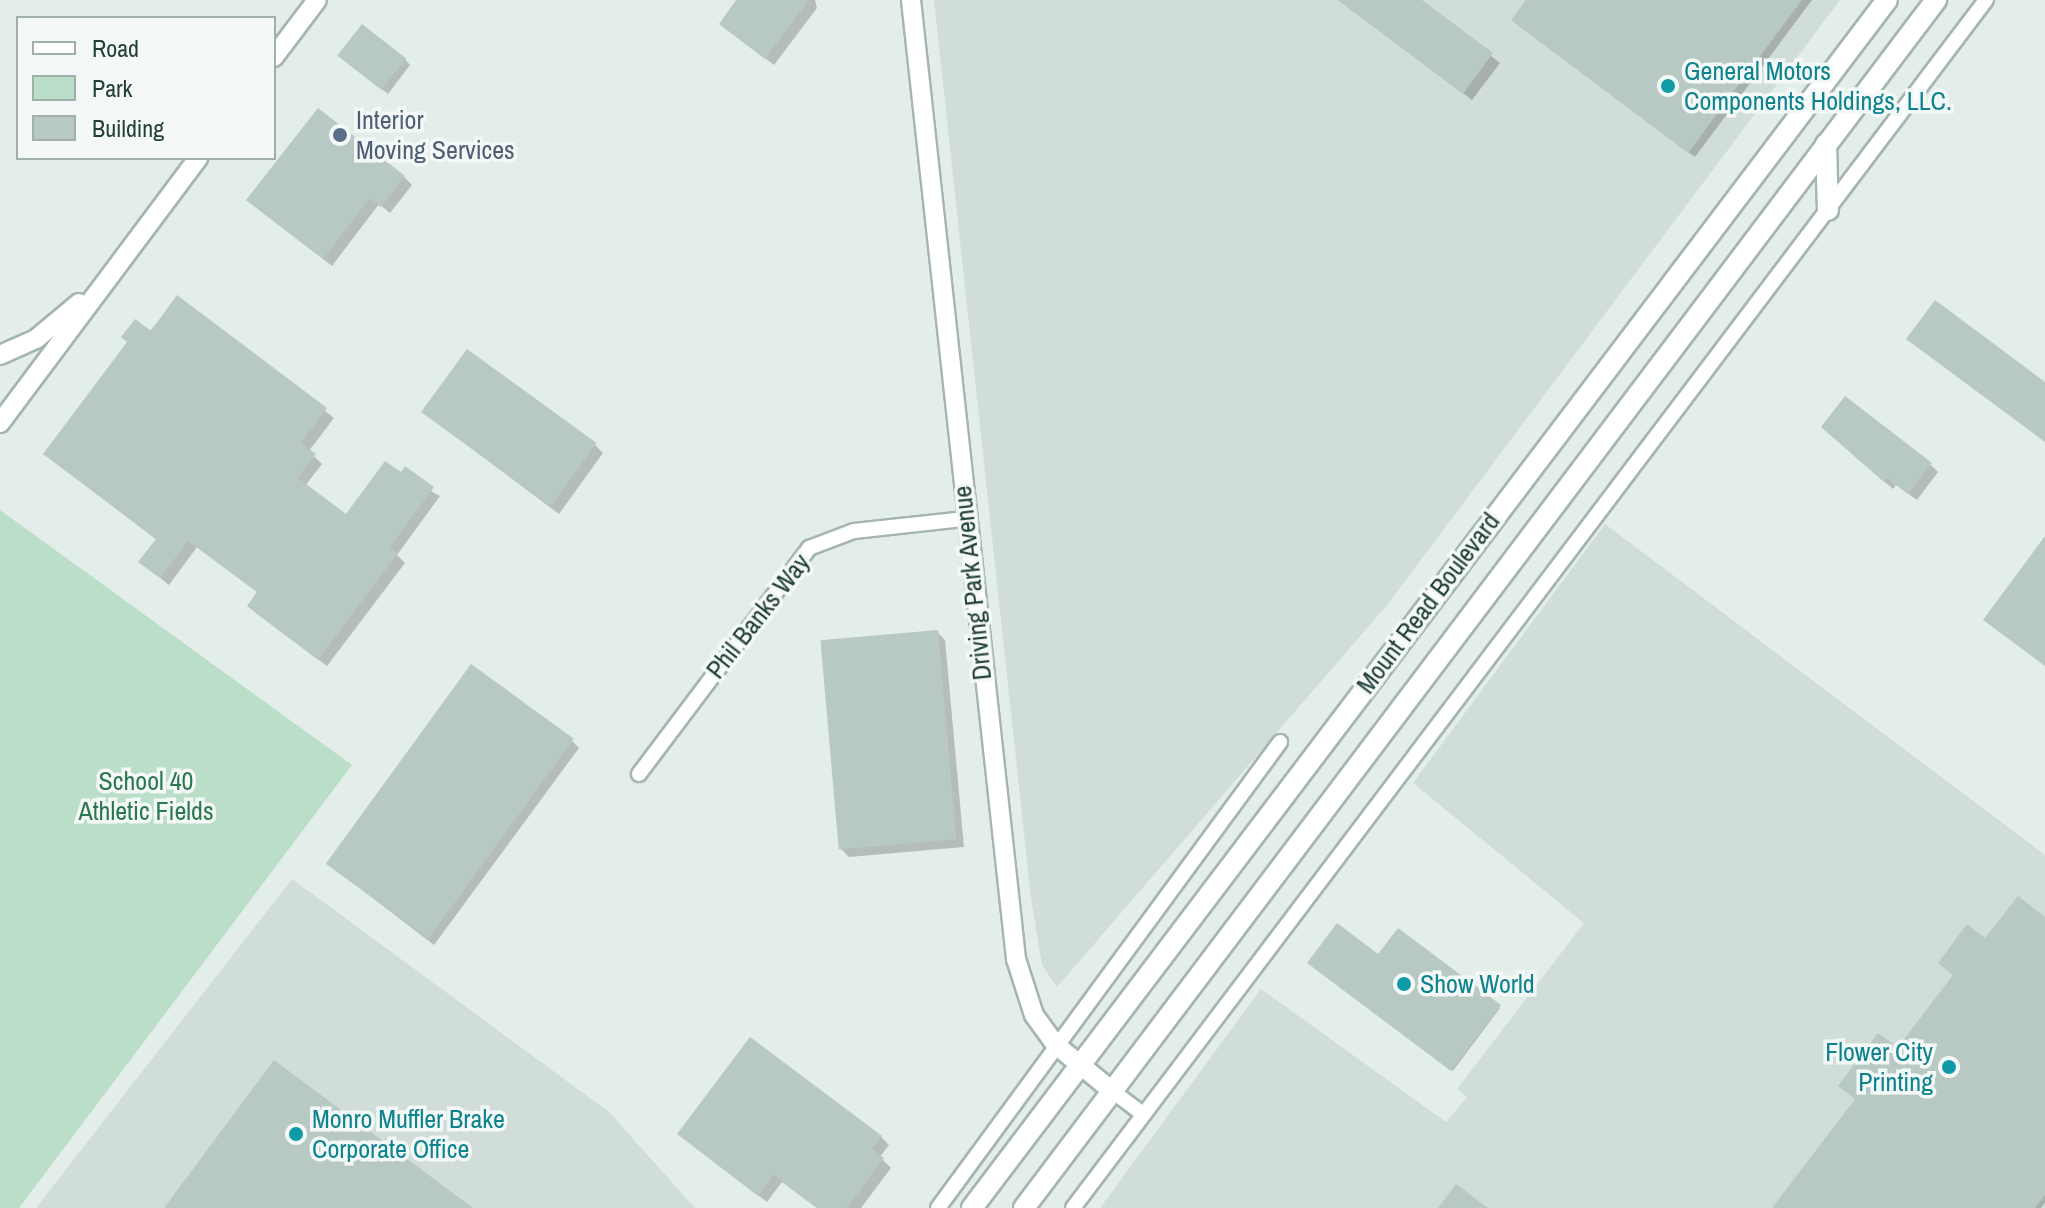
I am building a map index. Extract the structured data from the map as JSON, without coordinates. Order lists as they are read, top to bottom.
{
  "streets": {
    "main road": ["Mount Read Boulevard"],
    "street": ["Driving Park Avenue", "Phil Banks Way"]
  },
  "crossings": [
    ["Driving Park Avenue", "Mount Read Boulevard"],
    ["Driving Park Avenue", "Phil Banks Way"]
  ],
  "parks": ["School 40 Athletic Fields"],
  "places": [
    "General Motors Components Holdings, LLC.",
    "Interior Moving Services",
    "Show World",
    "Flower City Printing",
    "Monro Muffler Brake Corporate Office"
  ],
  "legend": ["Road", "Park", "Building"]
}
